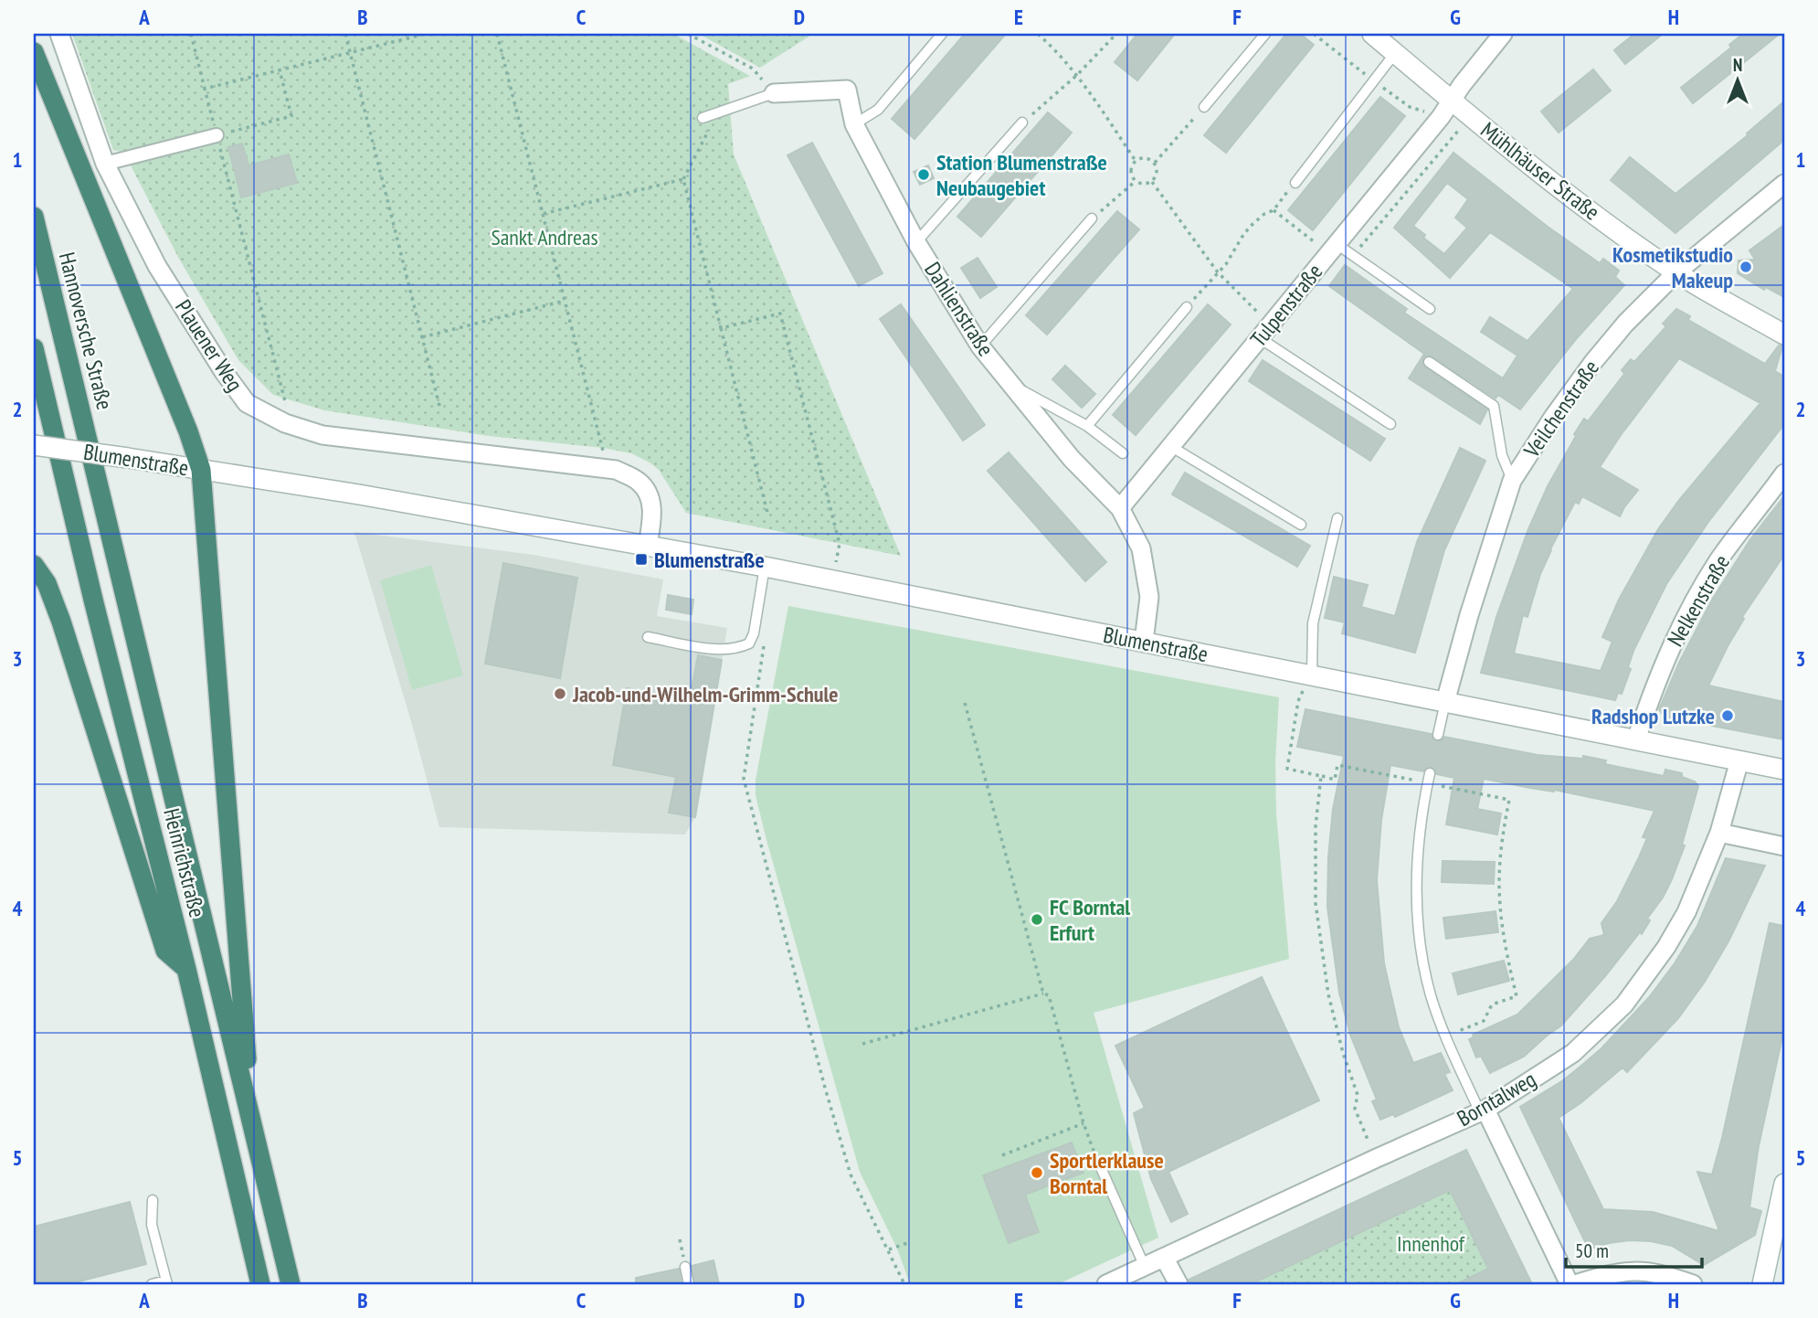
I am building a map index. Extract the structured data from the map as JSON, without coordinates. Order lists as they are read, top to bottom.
{
  "streets": {
    "highway": ["Hannoversche Straße", "Heinrichstraße"],
    "street": [
      "Mühlhäuser Straße",
      "Tulpenstraße",
      "Dahlienstraße",
      "Plauener Weg",
      "Veilchenstraße",
      "Blumenstraße",
      "Nelkenstraße",
      "Borntalweg"
    ]
  },
  "crossings": [
    ["Mühlhäuser Straße", "Tulpenstraße"],
    ["Mühlhäuser Straße", "Veilchenstraße"],
    ["Tulpenstraße", "Dahlienstraße"],
    ["Dahlienstraße", "Blumenstraße"],
    ["Hannoversche Straße", "Heinrichstraße"],
    ["Plauener Weg", "Blumenstraße"],
    ["Veilchenstraße", "Blumenstraße"],
    ["Blumenstraße", "Nelkenstraße"],
    ["Blumenstraße", "Borntalweg"]
  ],
  "parks": ["Sankt Andreas", "Innenhof"],
  "places": {
    "other": [
      "Station Blumenstraße Neubaugebiet",
      "Kosmetikstudio Makeup",
      "Jacob-und-Wilhelm-Grimm-Schule",
      "Radshop Lutzke",
      "FC Borntal Erfurt",
      "Sportlerklause Borntal"
    ],
    "transit": ["Blumenstraße"]
  },
  "scale_bar": "50 m",
  "north": "top",
  "grid": {
    "columns": [
      "A",
      "B",
      "C",
      "D",
      "E",
      "F",
      "G",
      "H"
    ],
    "rows": [
      "1",
      "2",
      "3",
      "4",
      "5"
    ]
  }
}
